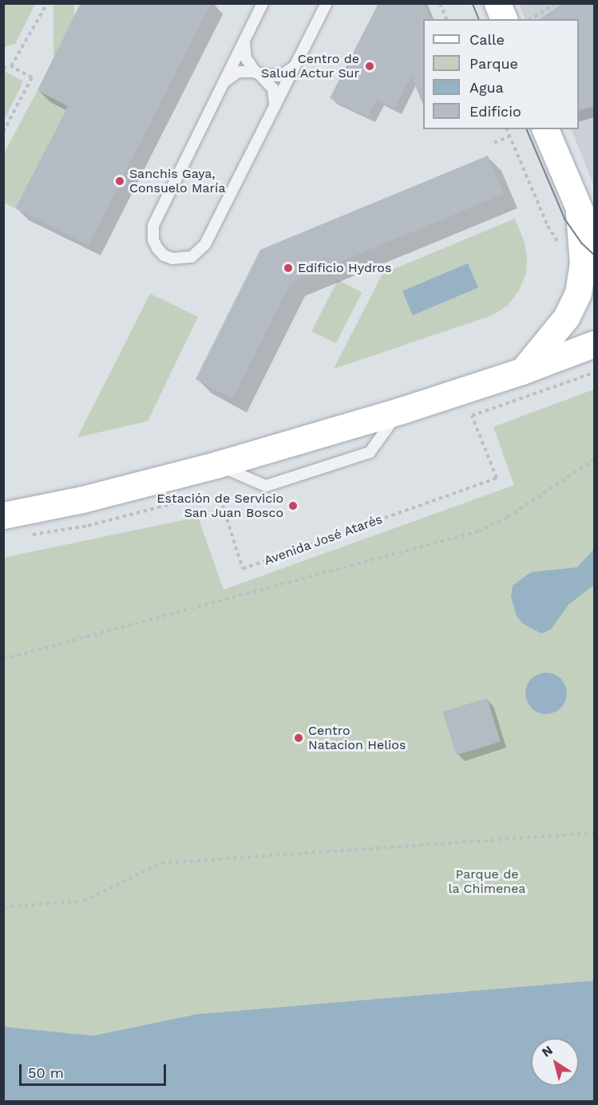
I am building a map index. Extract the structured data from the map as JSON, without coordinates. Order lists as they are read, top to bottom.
{
  "streets": {
    "path": ["Avenida José Atarés"]
  },
  "parks": ["Parque de la Chimenea"],
  "places": [
    "Centro de Salud Actur Sur",
    "Sanchis Gaya, Consuelo María",
    "Edificio Hydros",
    "Estación de Servicio San Juan Bosco",
    "Centro Natacion Helios"
  ],
  "legend": [
    "Calle",
    "Parque",
    "Agua",
    "Edificio"
  ],
  "scale_bar": "50 m",
  "north": "top left"
}
